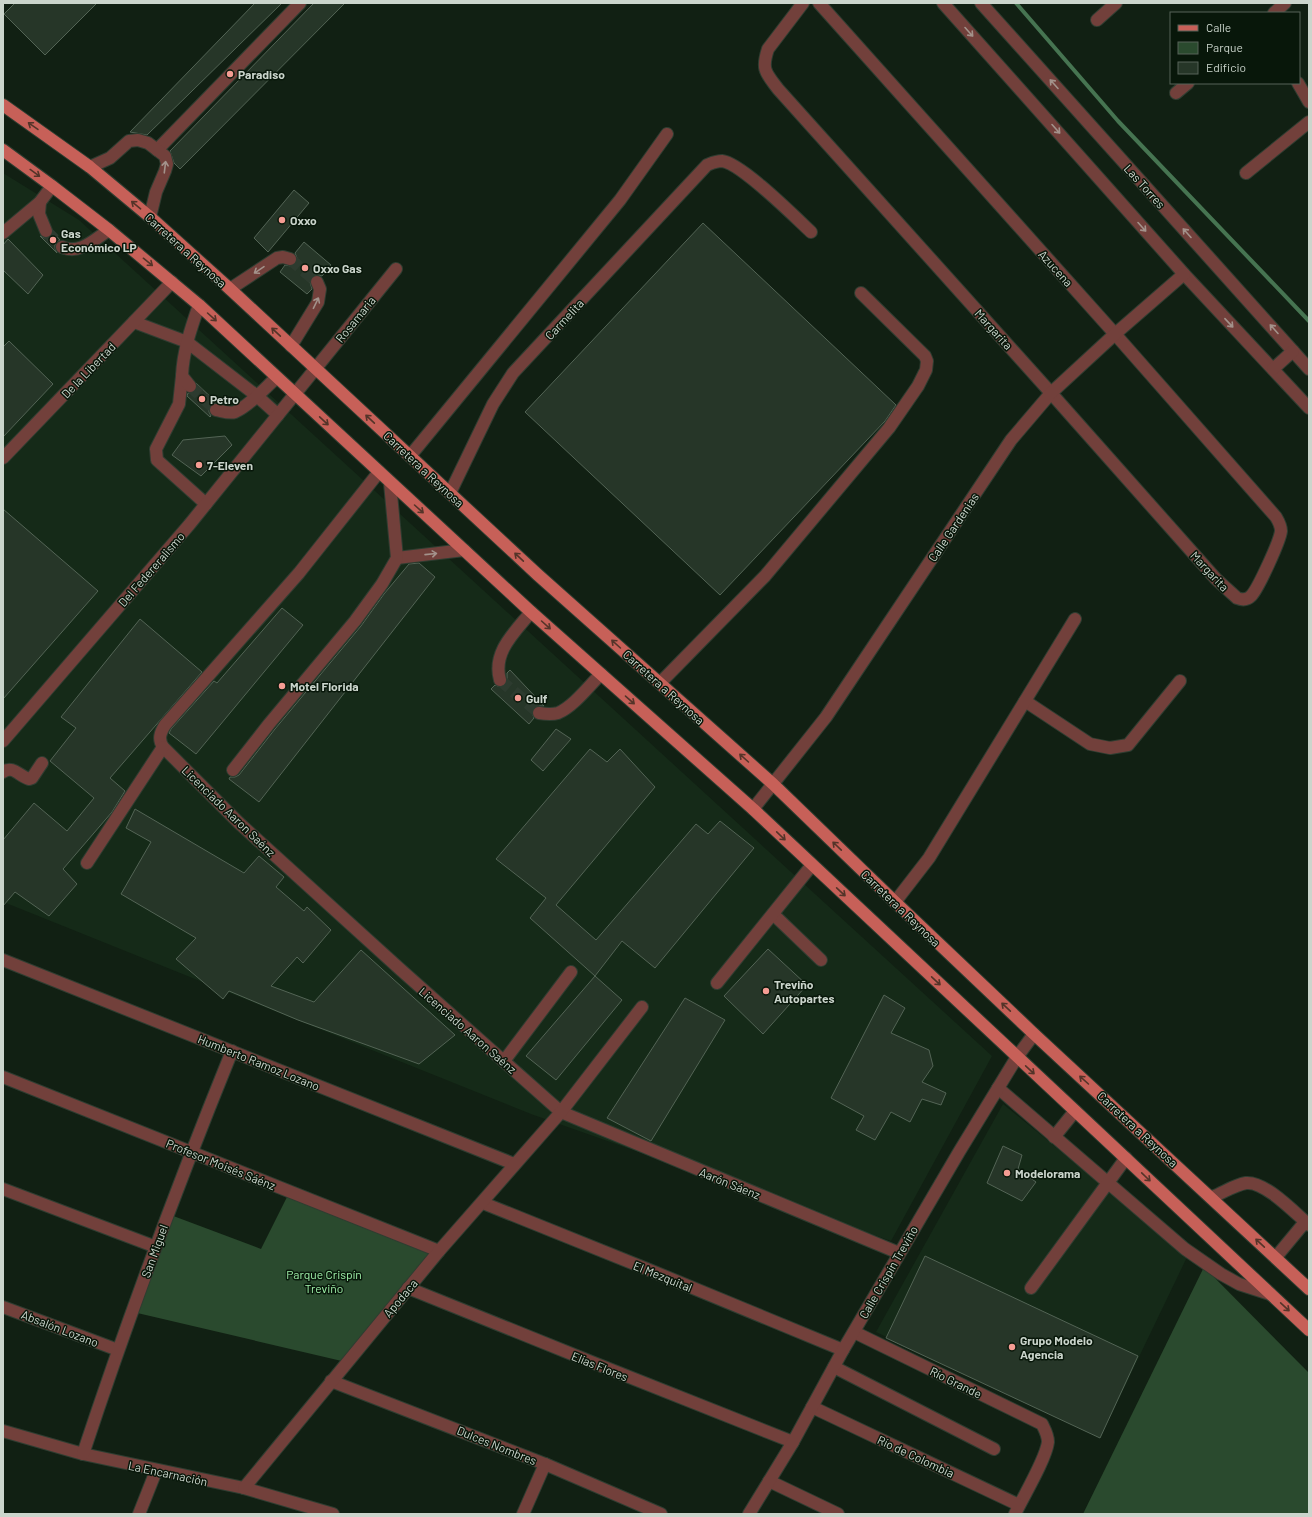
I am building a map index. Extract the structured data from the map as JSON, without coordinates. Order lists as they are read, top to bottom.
{
  "streets": {
    "main road": ["Carretera a Reynosa"],
    "street": [
      "Las Torres",
      "Azucena",
      "Rosamaria",
      "Carmelita",
      "Margarita",
      "De la Libertad",
      "Calle Gardenias",
      "Del Federeralismo",
      "Licenciado Aaron Saénz",
      "Humberto Ramoz Lozano",
      "Profesor Moisés Sáénz",
      "Aarón Sáenz",
      "San Miguel",
      "Calle Crispín Treviño",
      "El Mezquital",
      "Apodaca",
      "Absalón Lozano",
      "Elías Flores",
      "Río Grande",
      "Dulces Nombres",
      "Río de Colombia",
      "La Encarnación"
    ]
  },
  "crossings": [
    ["Carretera a Reynosa", "Rosamaria"],
    ["Carretera a Reynosa", "Carmelita"],
    ["Carretera a Reynosa", "Calle Gardenias"],
    ["Carretera a Reynosa", "Calle Crispín Treviño"],
    ["Azucena", "Margarita"],
    ["Azucena", "Calle Gardenias"],
    ["Rosamaria", "Del Federeralismo"],
    ["Margarita", "Calle Gardenias"],
    ["Licenciado Aaron Saénz", "Aarón Sáenz"],
    ["Licenciado Aaron Saénz", "Apodaca"],
    ["Humberto Ramoz Lozano", "San Miguel"],
    ["Humberto Ramoz Lozano", "Apodaca"],
    ["Profesor Moisés Sáénz", "San Miguel"],
    ["Profesor Moisés Sáénz", "Apodaca"],
    ["Aarón Sáenz", "Calle Crispín Treviño"],
    ["Aarón Sáenz", "Apodaca"],
    ["San Miguel", "Absalón Lozano"],
    ["San Miguel", "La Encarnación"],
    ["Calle Crispín Treviño", "El Mezquital"],
    ["Calle Crispín Treviño", "Elías Flores"],
    ["Calle Crispín Treviño", "Río Grande"],
    ["Calle Crispín Treviño", "Río de Colombia"],
    ["El Mezquital", "Apodaca"],
    ["Apodaca", "Elías Flores"],
    ["Apodaca", "Dulces Nombres"],
    ["Apodaca", "La Encarnación"],
    ["Río Grande", "Río de Colombia"]
  ],
  "parks": ["Parque Crispín Treviño"],
  "places": [
    "Paradiso",
    "Oxxo",
    "Gas Económico LP",
    "Oxxo Gas",
    "Petro",
    "7-Eleven",
    "Motel Florida",
    "Gulf",
    "Treviño Autopartes",
    "Modelorama",
    "Grupo Modelo Agencia"
  ],
  "legend": ["Calle", "Parque", "Edificio"]
}
